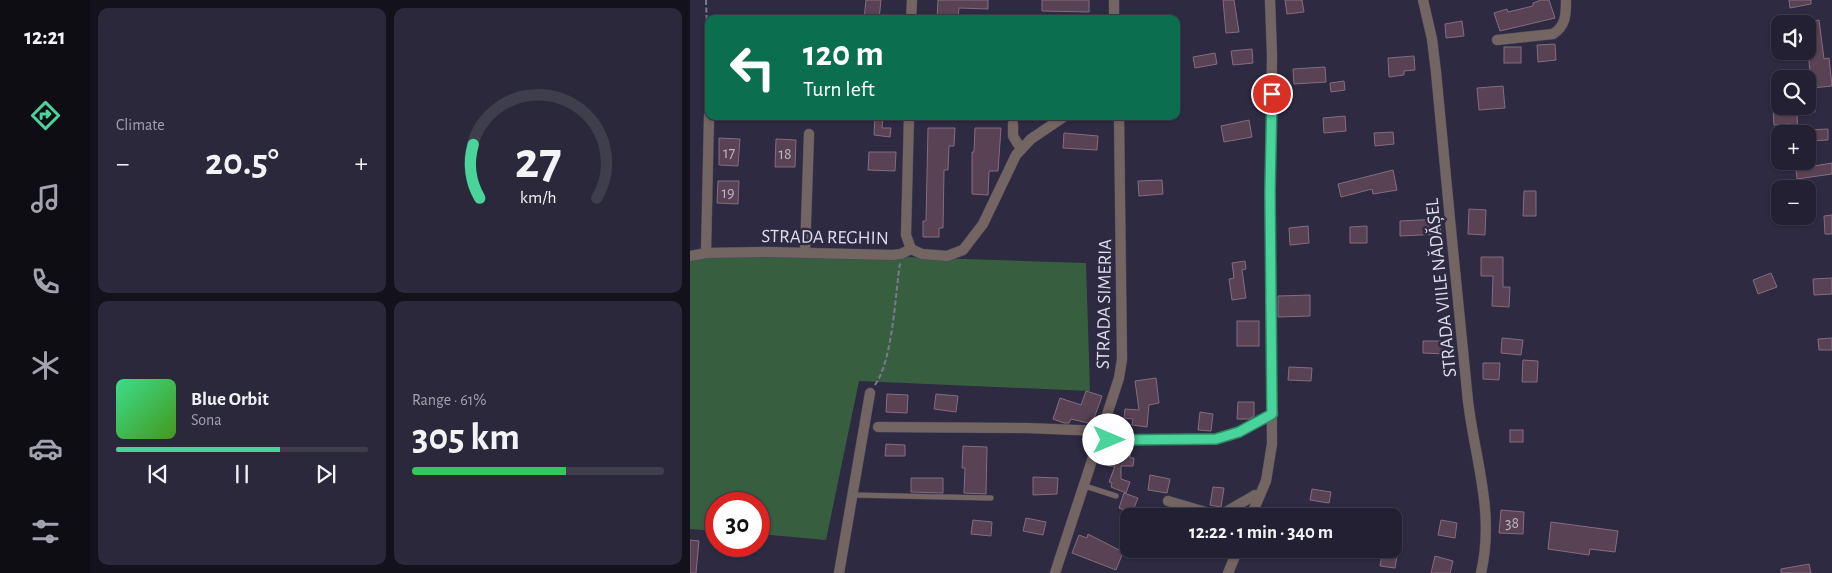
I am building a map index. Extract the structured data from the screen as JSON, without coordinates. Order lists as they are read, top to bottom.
{
  "streets": {
    "street": ["STRADA REGHIN", "STRADA VIILE NĂDĂȘEL", "STRADA SIMERIA"]
  },
  "house_numbers": [
    "17",
    "18",
    "19",
    "38"
  ],
  "page": {
    "tabs": "12:21",
    "tile": [
      "Climate",
      ["Range · 61%", "305 km"]
    ],
    "map_buttons": ["+", "−"],
    "turn": ["120 m", "Turn left"],
    "heat": ["−", "20.5°", "+"],
    "song": ["Blue Orbit", "Sona"],
    "limit": "30",
    "trip": "12:22 · 1 min · 340 m",
    "gauge": ["27", "km/h"]
  }
}
